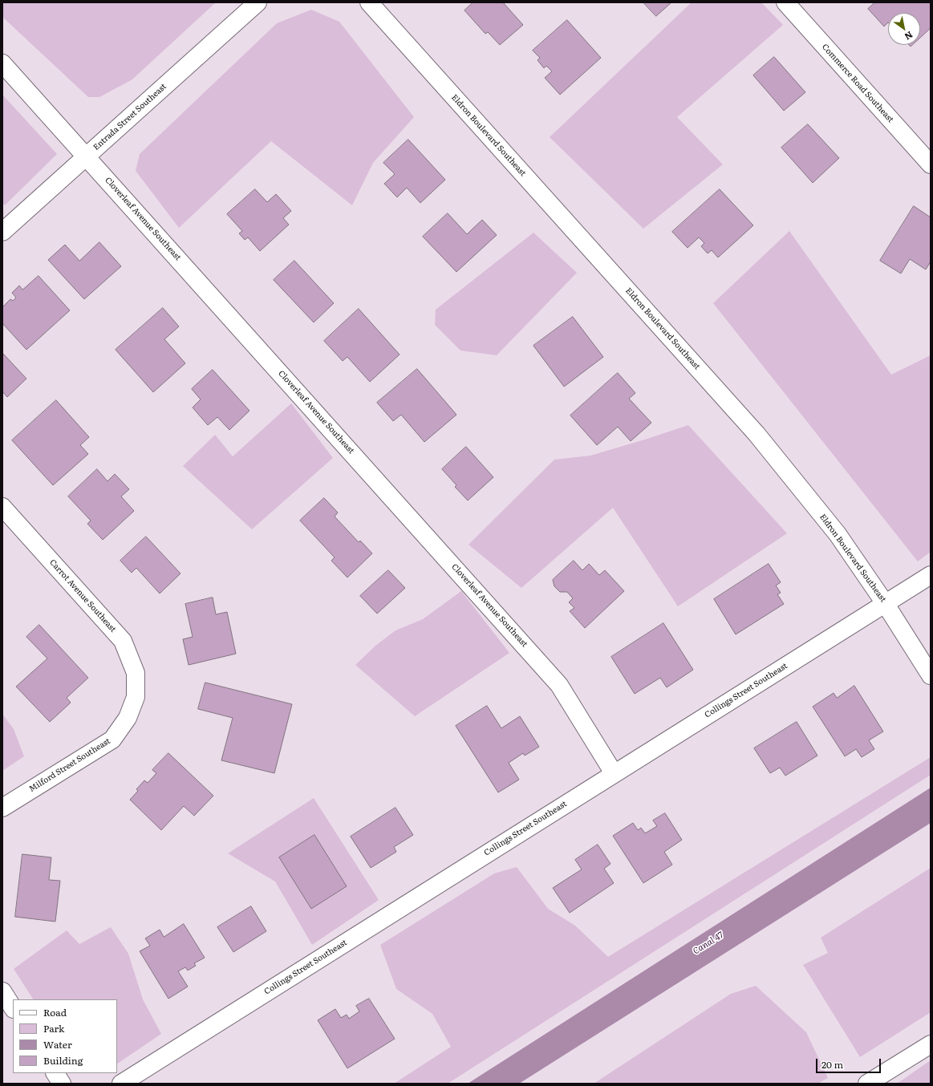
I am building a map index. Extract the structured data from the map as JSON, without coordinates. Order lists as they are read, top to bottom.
{
  "streets": {
    "street": [
      "Commerce Road Southeast",
      "Entrada Street Southeast",
      "Eldron Boulevard Southeast",
      "Cloverleaf Avenue Southeast",
      "Carrot Avenue Southeast",
      "Collings Street Southeast",
      "Milford Street Southeast"
    ]
  },
  "crossings": [
    ["Entrada Street Southeast", "Cloverleaf Avenue Southeast"],
    ["Eldron Boulevard Southeast", "Collings Street Southeast"],
    ["Cloverleaf Avenue Southeast", "Collings Street Southeast"],
    ["Carrot Avenue Southeast", "Milford Street Southeast"]
  ],
  "water": ["Canal 47"],
  "legend": [
    "Road",
    "Park",
    "Water",
    "Building"
  ],
  "scale_bar": "20 m",
  "north": "bottom right"
}
